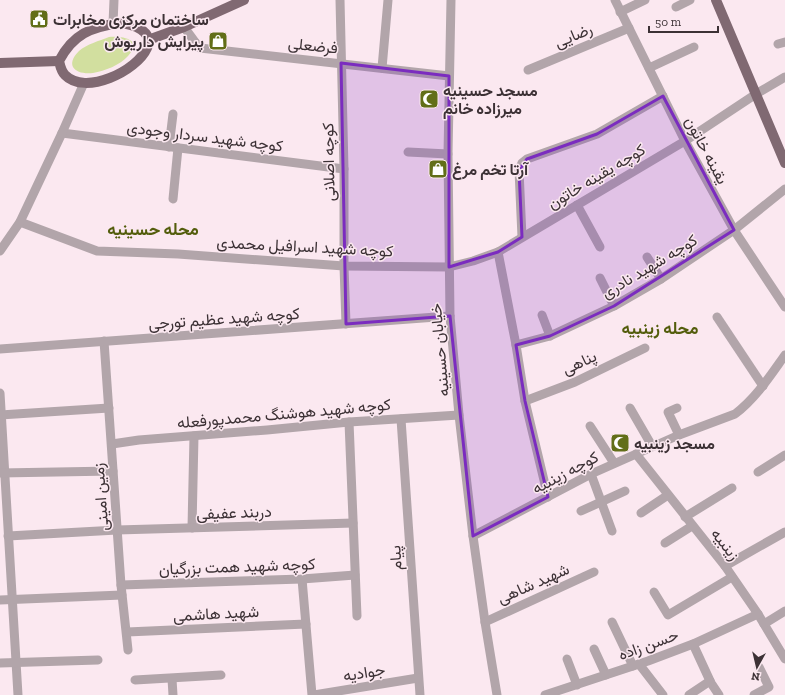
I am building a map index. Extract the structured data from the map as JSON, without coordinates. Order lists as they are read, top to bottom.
{
  "streets": {
    "street": [
      "رضایی",
      "فرضعلی",
      "کوچه شهید سردار وجودی",
      "یقینه خاتون",
      "کوچه اصلانی",
      "کوچه یقینه خاتون",
      "کوچه شهید اسرافیل محمدی",
      "کوچه شهید نادری",
      "کوچه شهید عظیم تورجی",
      "خیابان حسینیه",
      "پناهی",
      "کوچه شهید هوشنگ محمدپورفعله",
      "کوچه زینبیه",
      "زمین امینی",
      "دربند عفیفی",
      "زینبیه",
      "پیام",
      "کوچه شهید همت بزرگیان",
      "شهید شاهی",
      "شهید هاشمی",
      "حسن زاده",
      "جوادیه"
    ]
  },
  "crossings": [
    ["رضایی", "یقینه خاتون"],
    ["فرضعلی", "کوچه اصلانی"],
    ["فرضعلی", "خیابان حسینیه"],
    ["کوچه شهید سردار وجودی", "کوچه اصلانی"],
    ["یقینه خاتون", "کوچه یقینه خاتون"],
    ["یقینه خاتون", "کوچه شهید نادری"],
    ["کوچه اصلانی", "کوچه شهید اسرافیل محمدی"],
    ["کوچه اصلانی", "کوچه شهید عظیم تورجی"],
    ["کوچه یقینه خاتون", "کوچه شهید اسرافیل محمدی"],
    ["کوچه یقینه خاتون", "خیابان حسینیه"],
    ["کوچه شهید اسرافیل محمدی", "خیابان حسینیه"],
    ["کوچه شهید عظیم تورجی", "خیابان حسینیه"],
    ["کوچه شهید عظیم تورجی", "زمین امینی"],
    ["خیابان حسینیه", "کوچه شهید هوشنگ محمدپورفعله"],
    ["خیابان حسینیه", "کوچه زینبیه"],
    ["خیابان حسینیه", "شهید شاهی"],
    ["کوچه شهید هوشنگ محمدپورفعله", "زمین امینی"],
    ["کوچه شهید هوشنگ محمدپورفعله", "پیام"],
    ["کوچه زینبیه", "زینبیه"],
    ["زمین امینی", "دربند عفیفی"],
    ["زمین امینی", "کوچه شهید همت بزرگیان"],
    ["زمین امینی", "شهید هاشمی"],
    ["زینبیه", "حسن زاده"],
    ["پیام", "جوادیه"]
  ],
  "districts": ["محله حسینیه", "محله زینبیه"],
  "places": {
    "public building": ["ساختمان مرکزی مخابرات"],
    "shop": ["پیرایش داریوش", "آرتا تخم مرغ"],
    "mosque": ["مسجد حسینیه میرزاده خانم", "مسجد زینبیه"]
  },
  "scale_bar": "50 m",
  "north": "bottom"
}
